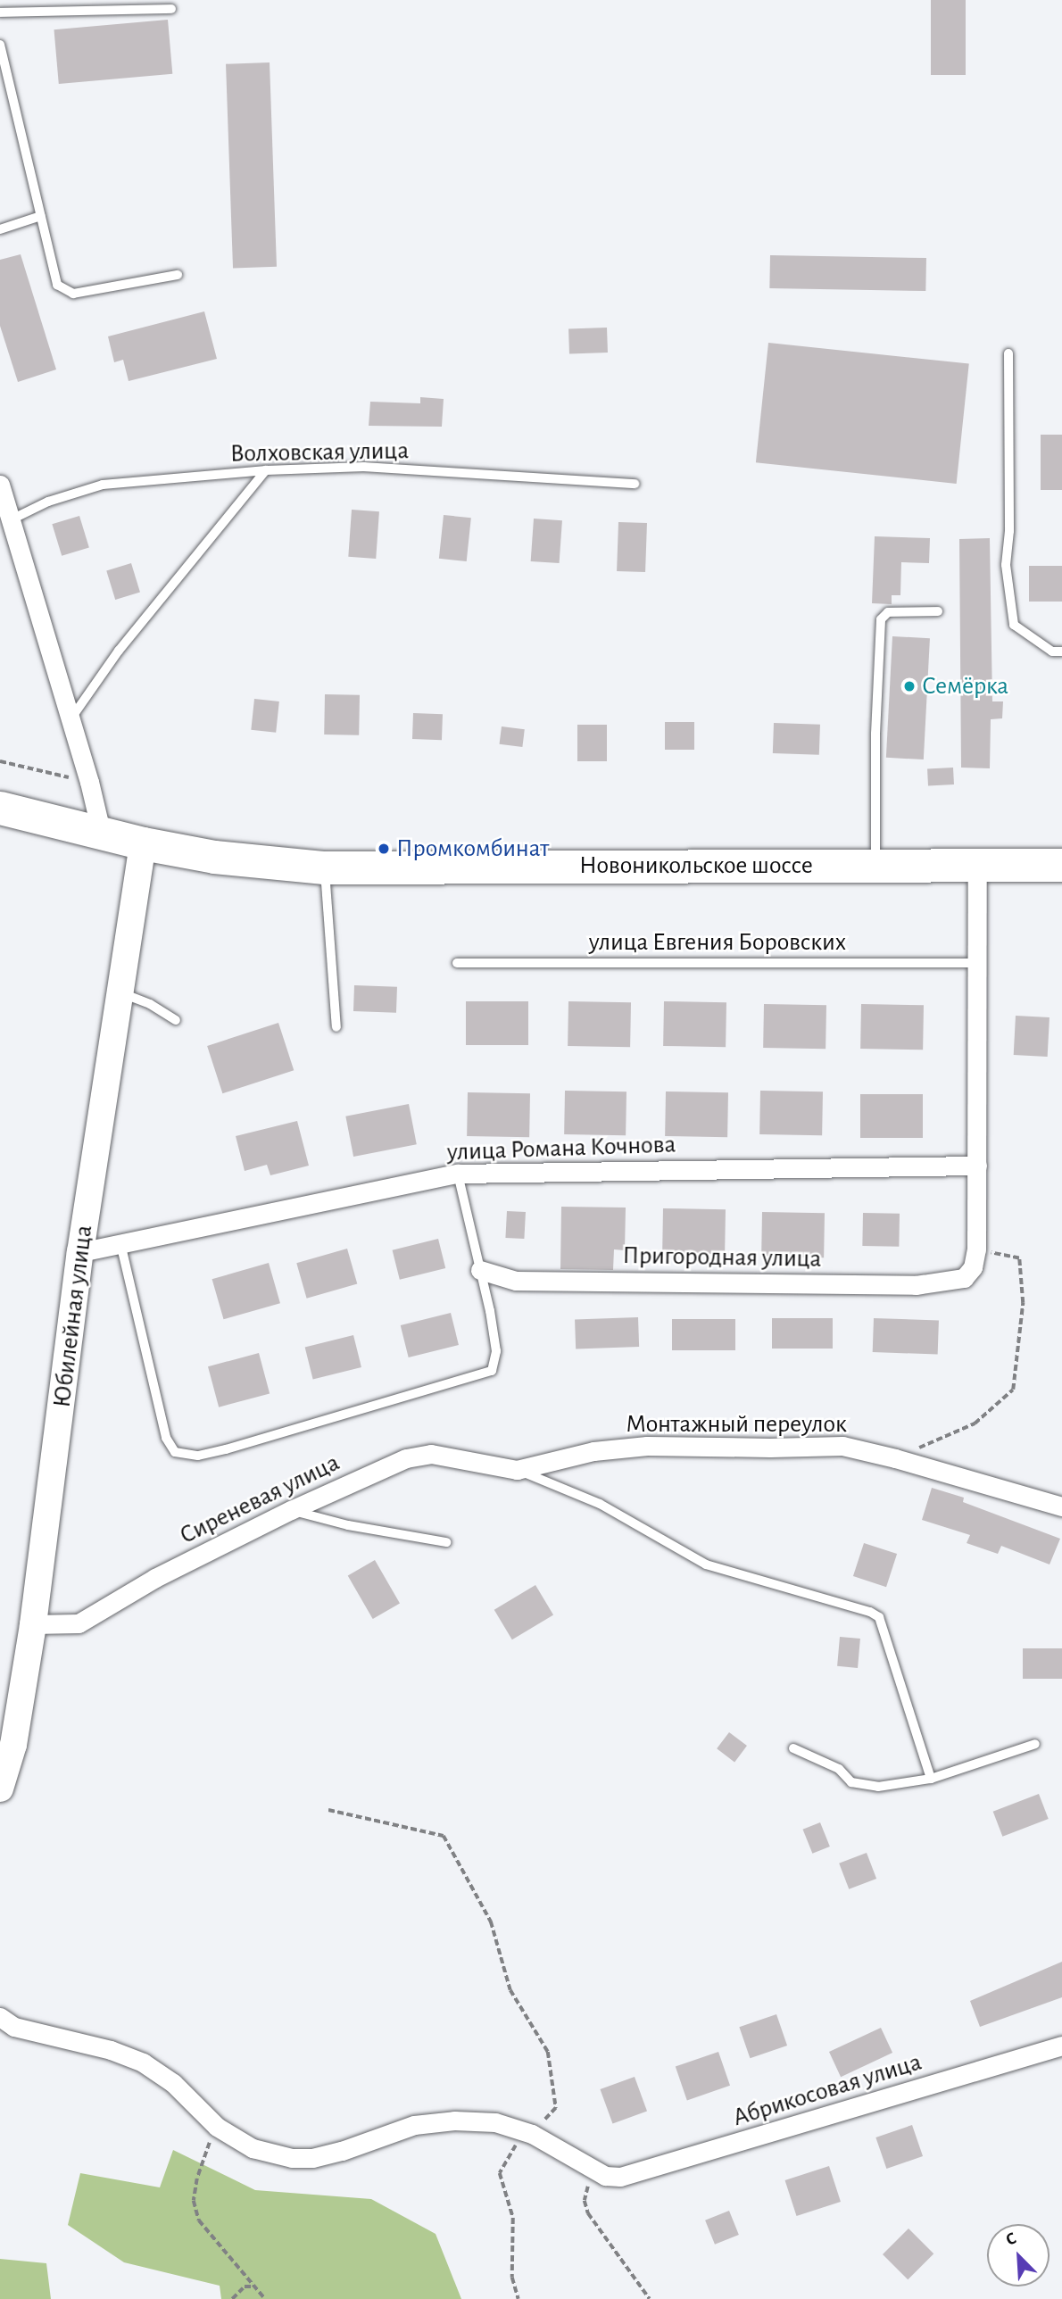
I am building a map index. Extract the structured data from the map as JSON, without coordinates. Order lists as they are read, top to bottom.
{
  "streets": {
    "highway": ["Новоникольское шоссе"],
    "street": [
      "улица Романа Кочнова",
      "Пригородная улица",
      "Юбилейная улица",
      "Монтажный переулок",
      "Сиреневая улица",
      "Абрикосовая улица"
    ],
    "lane": ["Волховская улица", "улица Евгения Боровских"]
  },
  "crossings": [
    ["Новоникольское шоссе", "Юбилейная улица"],
    ["улица Романа Кочнова", "Юбилейная улица"],
    ["Юбилейная улица", "Сиреневая улица"],
    ["Монтажный переулок", "Сиреневая улица"]
  ],
  "places": ["Семёрка", "Промкомбинат"],
  "north": "top left"
}
